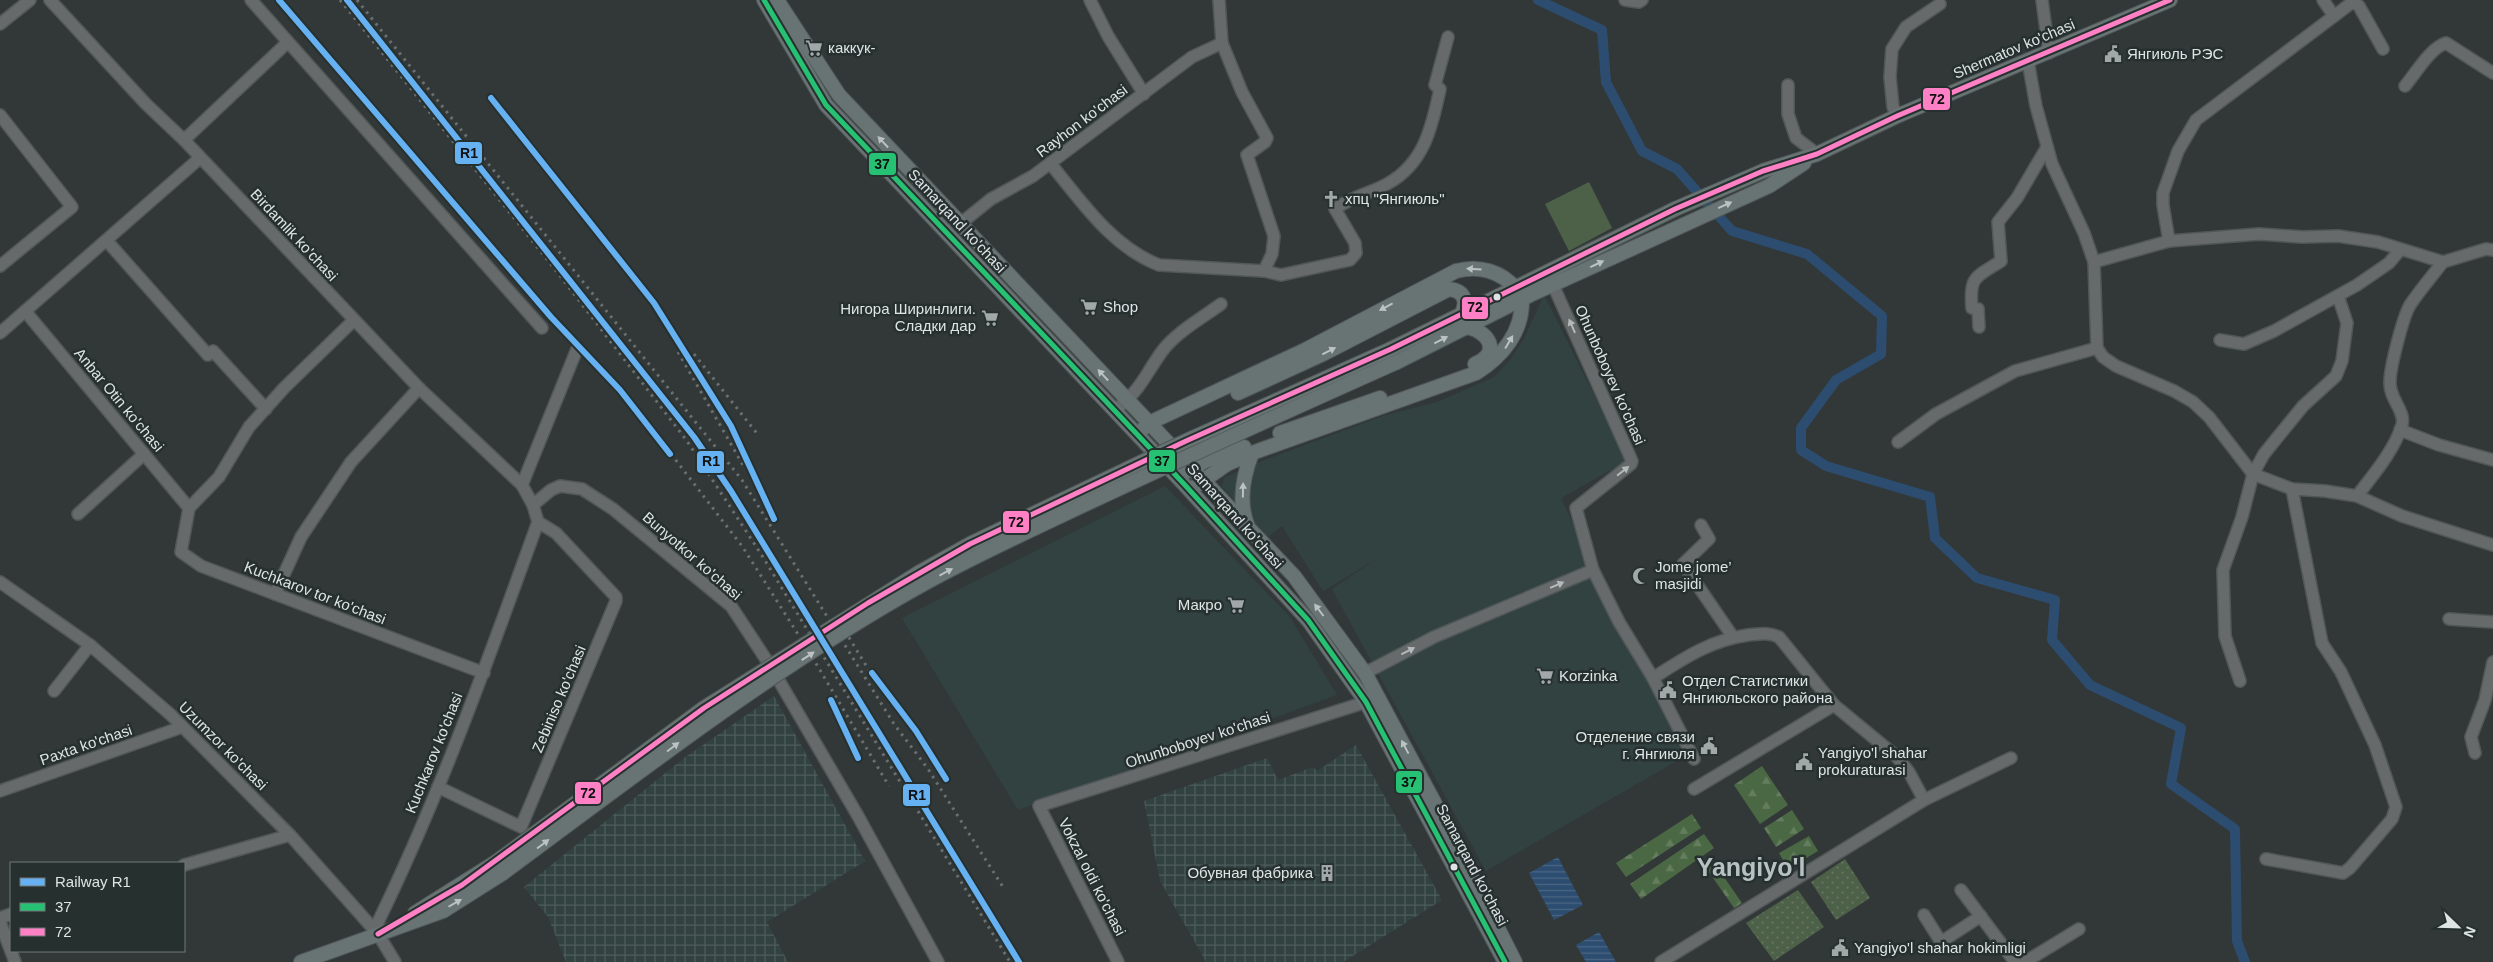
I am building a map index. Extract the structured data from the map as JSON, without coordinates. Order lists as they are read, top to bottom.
{
  "streets": {
    "main road": ["Shermatov ko'chasi", "Samarqand ko'chasi"],
    "street": [
      "Rayhon ko'chasi",
      "Birdamlik ko'chasi",
      "Ohunboboyev ko'chasi",
      "Anbar Otin ko'chasi",
      "Bunyotkor ko'chasi",
      "Kuchkarov tor ko'chasi",
      "Zebiniso ko'chasi",
      "Paxta ko'chasi",
      "Uzumzor ko'chasi",
      "Kuchkarov ko'chasi",
      "Vokzal oldi ko'chasi"
    ]
  },
  "crossings": [
    ["Shermatov ko'chasi", "Ohunboboyev ko'chasi"],
    ["Rayhon ko'chasi", "Samarqand ko'chasi"],
    ["Samarqand ko'chasi", "Ohunboboyev ko'chasi"],
    ["Ohunboboyev ko'chasi", "Vokzal oldi ko'chasi"],
    ["Anbar Otin ko'chasi", "Kuchkarov tor ko'chasi"],
    ["Kuchkarov tor ko'chasi", "Kuchkarov ko'chasi"],
    ["Zebiniso ko'chasi", "Kuchkarov ko'chasi"],
    ["Paxta ko'chasi", "Uzumzor ko'chasi"],
    ["Uzumzor ko'chasi", "Kuchkarov ko'chasi"]
  ],
  "districts": ["Yangiyo'l"],
  "places": {
    "supermarket": [
      "каккук-",
      "Shop",
      "Нигора Ширинлиги. Сладки дар",
      "Макро",
      "Korzinka"
    ],
    "public building": [
      "Янгиюль РЭС",
      "Отдел Статистики Янгиюльского района",
      "Отделение связи г. Янгиюля",
      "Yangiyo'l shahar prokuraturasi",
      "Yangiyo'l shahar hokimligi"
    ],
    "church": ["хпц \"Янгиюль\""],
    "mosque": ["Jome jome’ masjidi"],
    "building": ["Обувная фабрика"]
  },
  "lines": ["rail line R1", "transit line 37", "transit line 72"],
  "legend": ["Railway R1", "37", "72"],
  "north": "bottom right"
}
